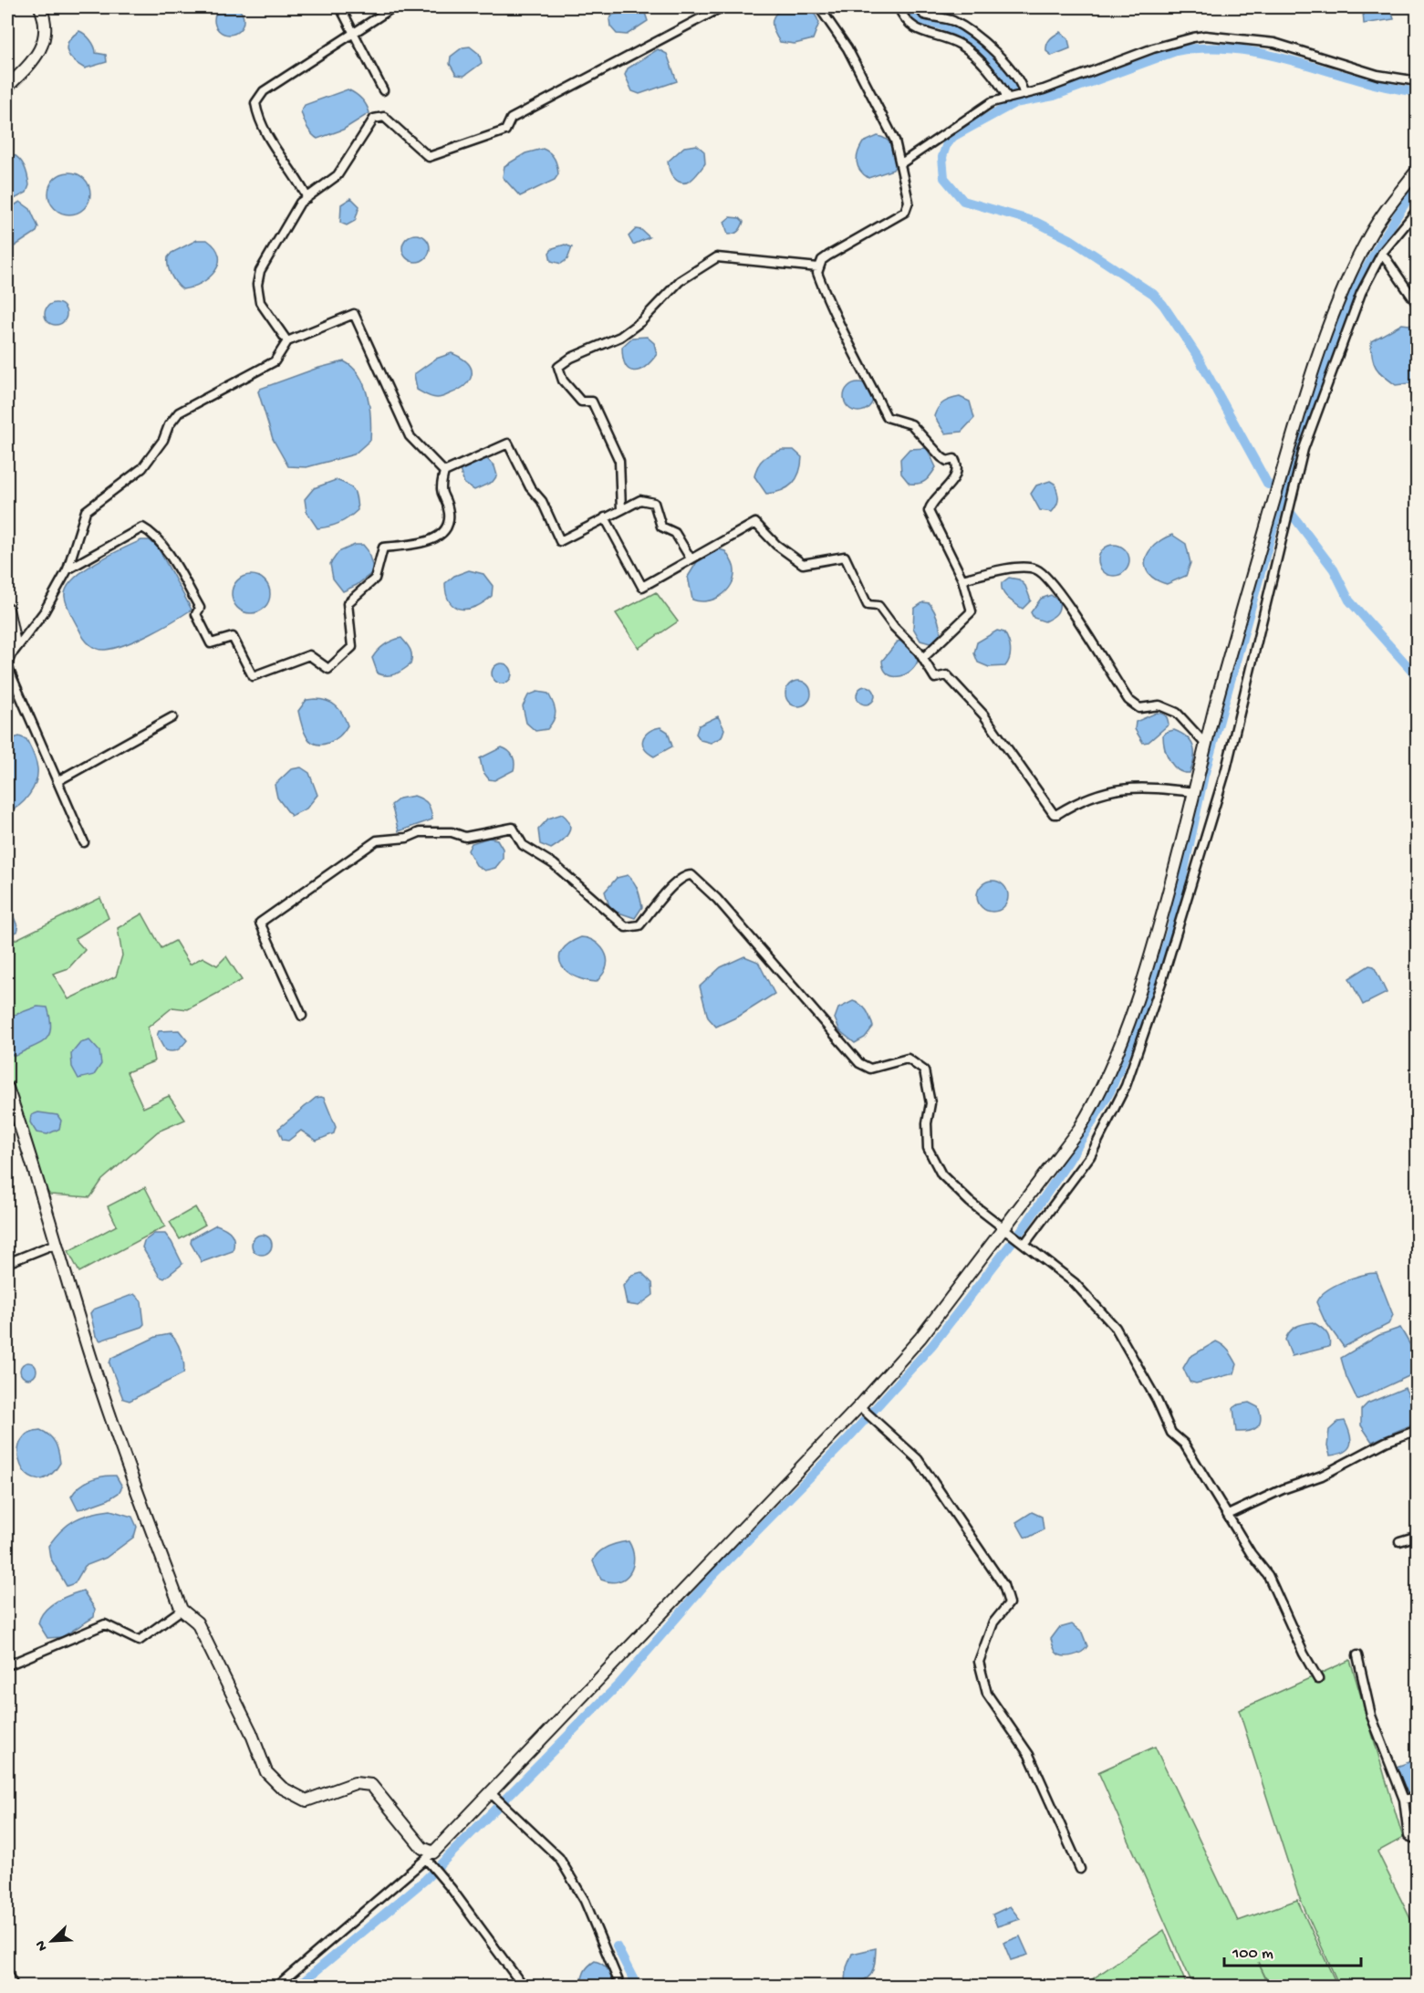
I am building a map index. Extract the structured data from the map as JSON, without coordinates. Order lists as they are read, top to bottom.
{
  "scale_bar": "100 m",
  "north": "bottom left"
}
